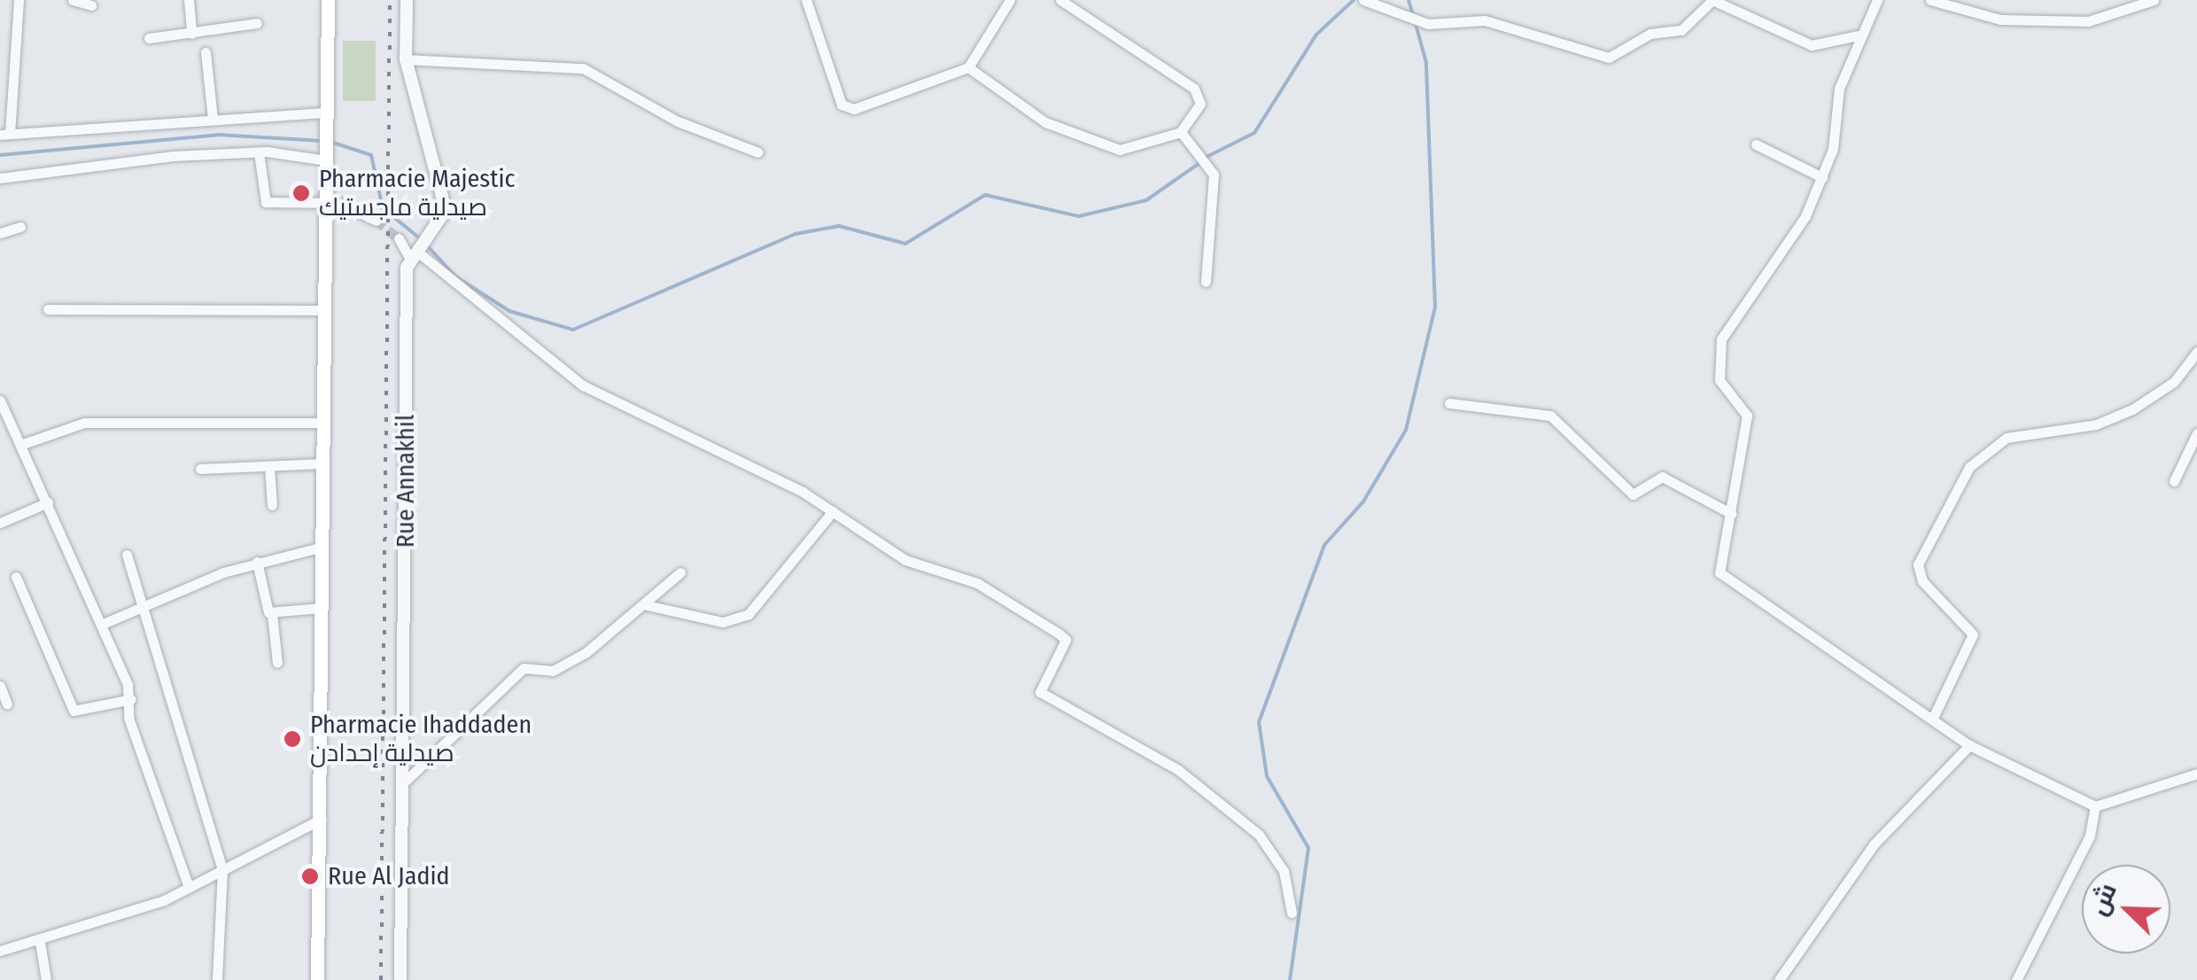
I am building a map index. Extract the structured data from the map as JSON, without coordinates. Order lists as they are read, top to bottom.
{
  "streets": {
    "street": ["Rue Annakhil"]
  },
  "places": ["Pharmacie Majestic صيدلية ماجستيك", "Pharmacie Ihaddaden صيدلية إحدادن", "Rue Al Jadid"],
  "north": "top left"
}
